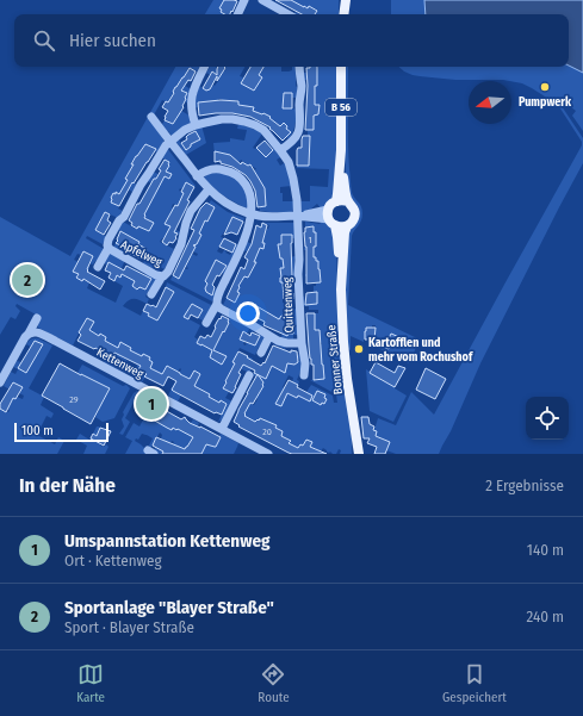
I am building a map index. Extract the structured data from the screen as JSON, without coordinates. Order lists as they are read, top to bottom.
{
  "streets": {
    "main road": ["B 56", "Bonner Straße"],
    "street": ["Apfelweg", "Quittenweg", "Kettenweg"]
  },
  "crossings": [
    ["B 56", "Bonner Straße"],
    ["Apfelweg", "Quittenweg"]
  ],
  "places": ["Pumpwerk", "Kartofflen und mehr vom Rochushof"],
  "house_numbers": ["1", "29", "20"],
  "scale_bar": "100 m",
  "north": "left",
  "page": {
    "search": "Hier suchen",
    "pins": ["2", "1"],
    "scale": "100 m",
    "heading": ["In der Nähe", "2 Ergebnisse"],
    "list": [
      {
        "mark": "1",
        "name": "Umspannstation Kettenweg",
        "note": "Ort · Kettenweg",
        "value": "140 m"
      },
      {
        "mark": "2",
        "name": "Sportanlage \"Blayer Straße\"",
        "note": "Sport · Blayer Straße",
        "value": "240 m"
      }
    ],
    "nav": ["Karte", "Route", "Gespeichert"]
  }
}
